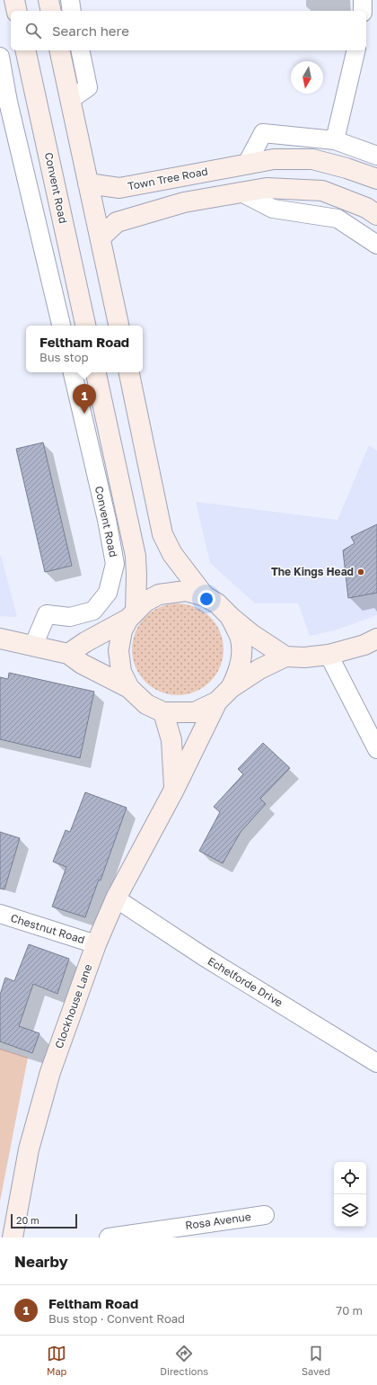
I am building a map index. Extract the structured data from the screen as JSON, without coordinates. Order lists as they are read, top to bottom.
{
  "streets": {
    "main road": ["Town Tree Road", "Convent Road", "Clockhouse Lane"],
    "street": ["Chestnut Road", "Echelforde Drive", "Rosa Avenue"]
  },
  "crossings": [
    ["Convent Road", "Clockhouse Lane"],
    ["Chestnut Road", "Clockhouse Lane"],
    ["Echelforde Drive", "Clockhouse Lane"]
  ],
  "places": ["The Kings Head"],
  "scale_bar": "20 m",
  "north": "bottom",
  "page": {
    "search": "Search here",
    "popup": ["Feltham Road", "Bus stop"],
    "pins": "1",
    "scale": "20 m",
    "heading": "Nearby",
    "list": [
      {
        "mark": "1",
        "name": "Feltham Road",
        "note": "Bus stop · Convent Road",
        "value": "70 m"
      }
    ],
    "nav": ["Map", "Directions", "Saved"]
  }
}
